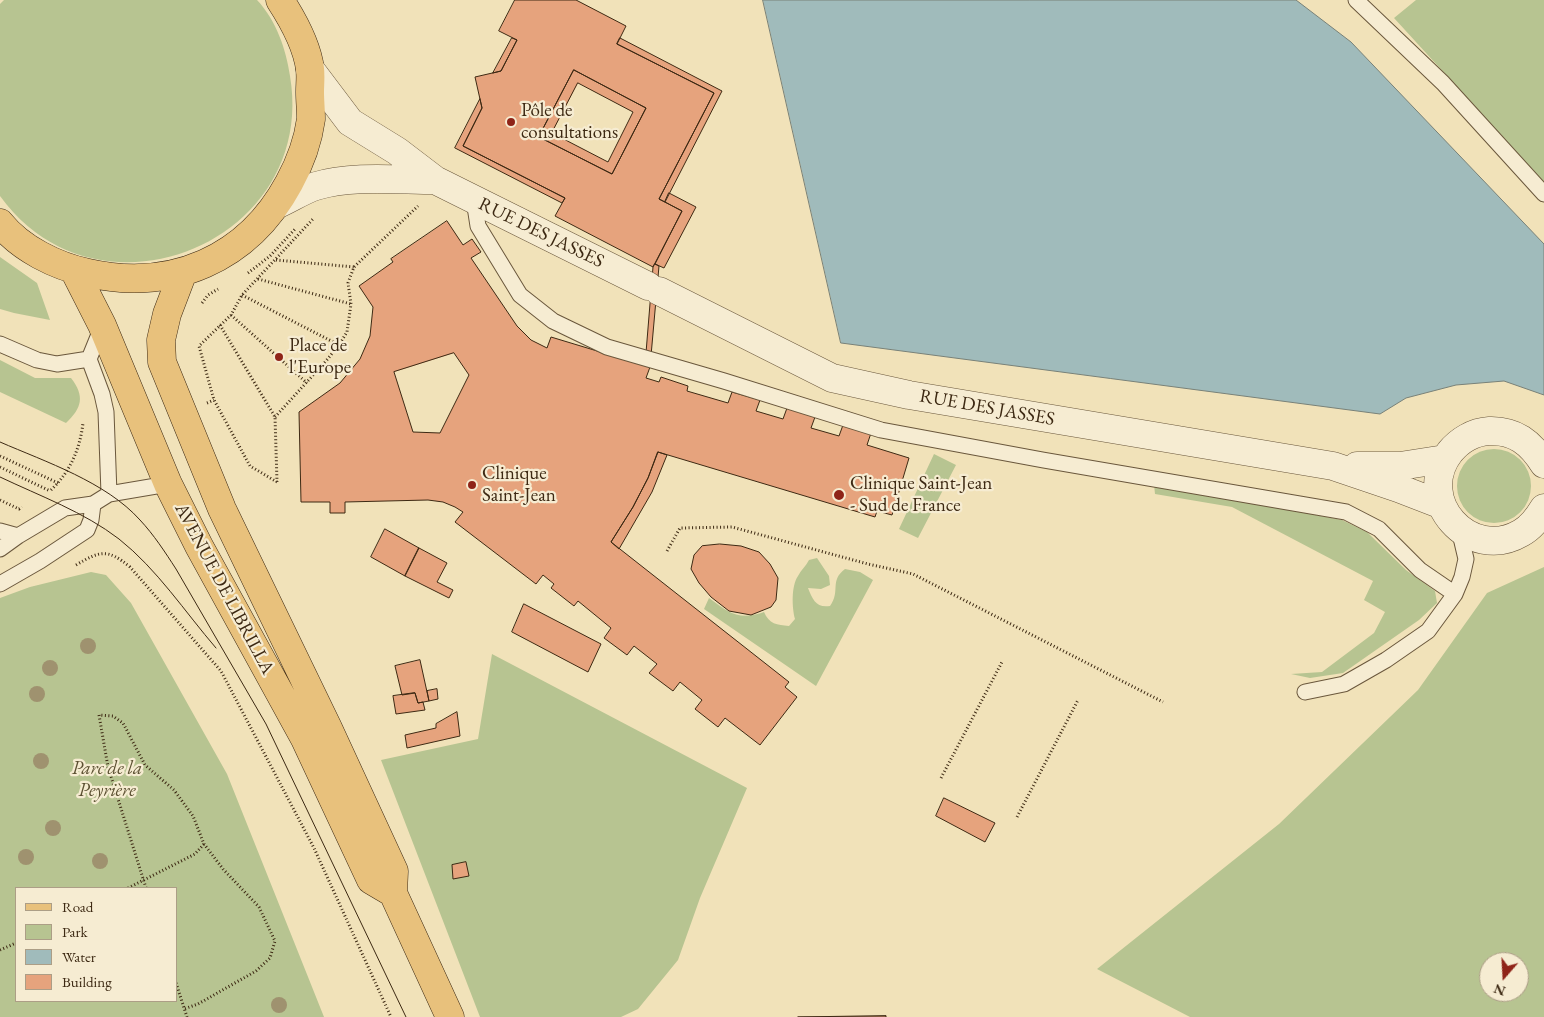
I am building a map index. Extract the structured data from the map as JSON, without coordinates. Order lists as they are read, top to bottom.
{
  "streets": {
    "main road": ["AVENUE DE LIBRILLA"],
    "street": ["RUE DES JASSES"]
  },
  "parks": ["Parc de la Peyrière"],
  "places": [
    "Pôle de consultations",
    "Place de l'Europe",
    "Clinique Saint-Jean",
    "Clinique Saint-Jean - Sud de France"
  ],
  "legend": [
    "Road",
    "Park",
    "Water",
    "Building"
  ],
  "north": "bottom"
}
